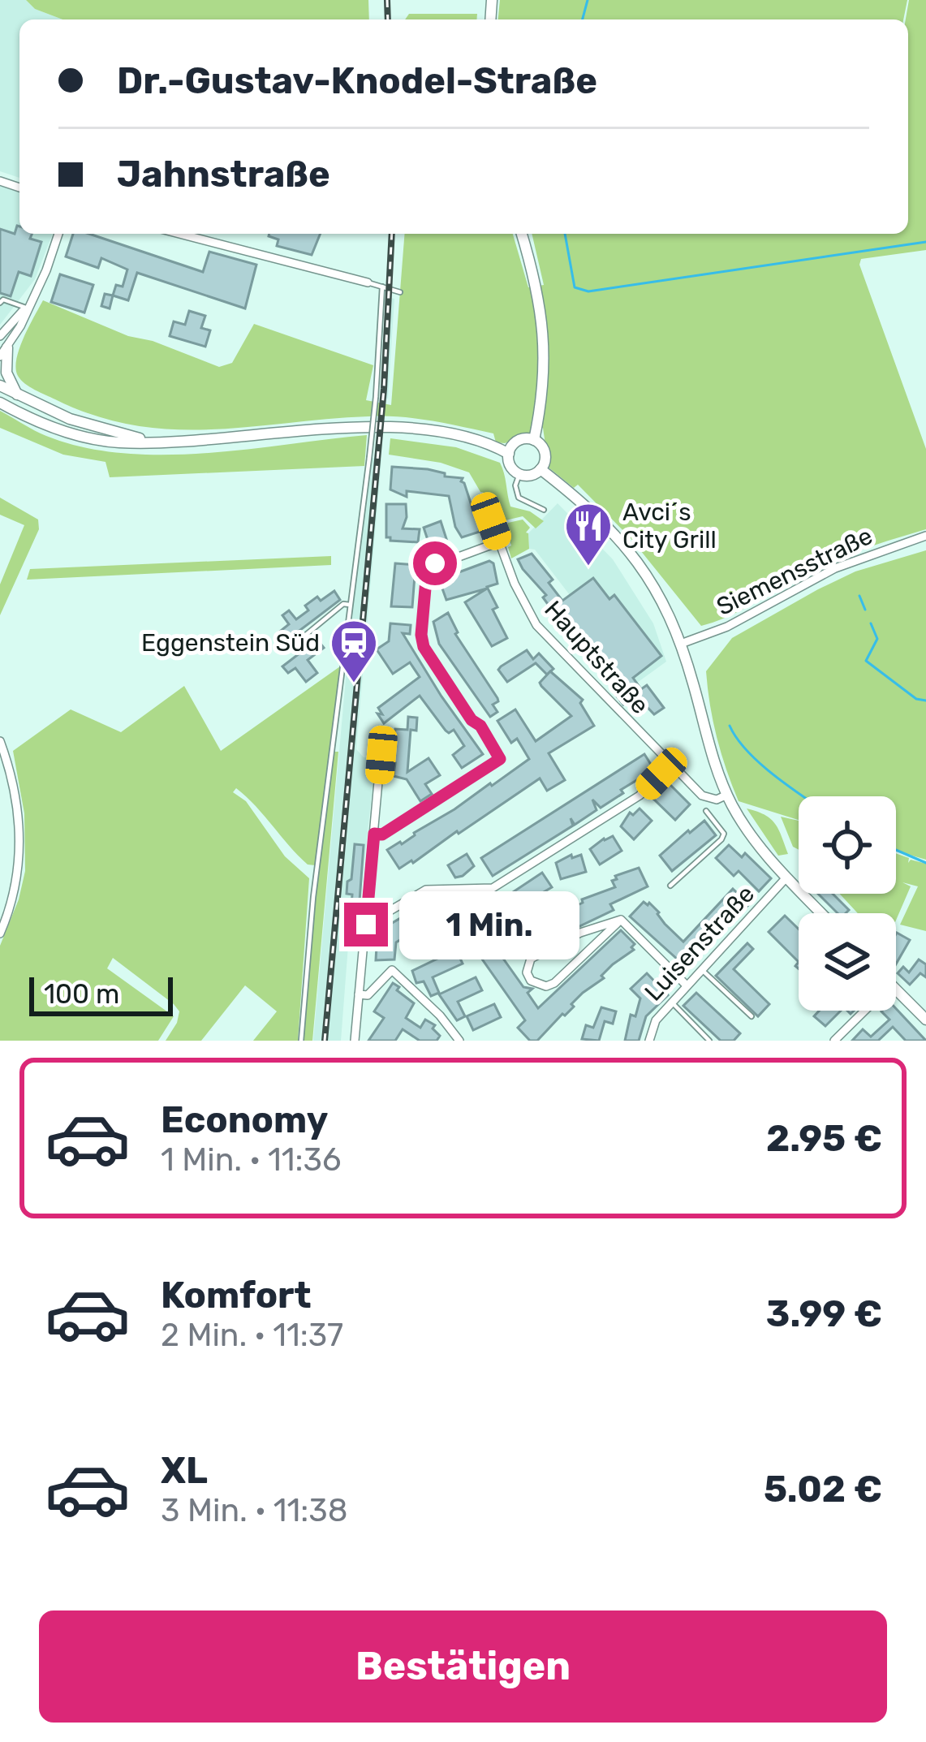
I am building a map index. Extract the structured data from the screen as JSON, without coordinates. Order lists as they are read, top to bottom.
{
  "streets": {
    "street": ["Siemensstraße", "Hauptstraße", "Luisenstraße"]
  },
  "places": {
    "restaurant": ["Avci´s City Grill"],
    "station": ["Eggenstein Süd"]
  },
  "scale_bar": "100 m",
  "page": {
    "banner": ["Dr.-Gustav-Knodel-Straße", "Jahnstraße"],
    "bubble": "1 Min.",
    "scale": "100 m",
    "list": [
      {
        "name": "Economy",
        "note": "1 Min. · 11:36",
        "value": "2.95 €"
      },
      {
        "name": "Komfort",
        "note": "2 Min. · 11:37",
        "value": "3.99 €"
      },
      {
        "name": "XL",
        "note": "3 Min. · 11:38",
        "value": "5.02 €"
      }
    ],
    "buttons": "Bestätigen"
  }
}
